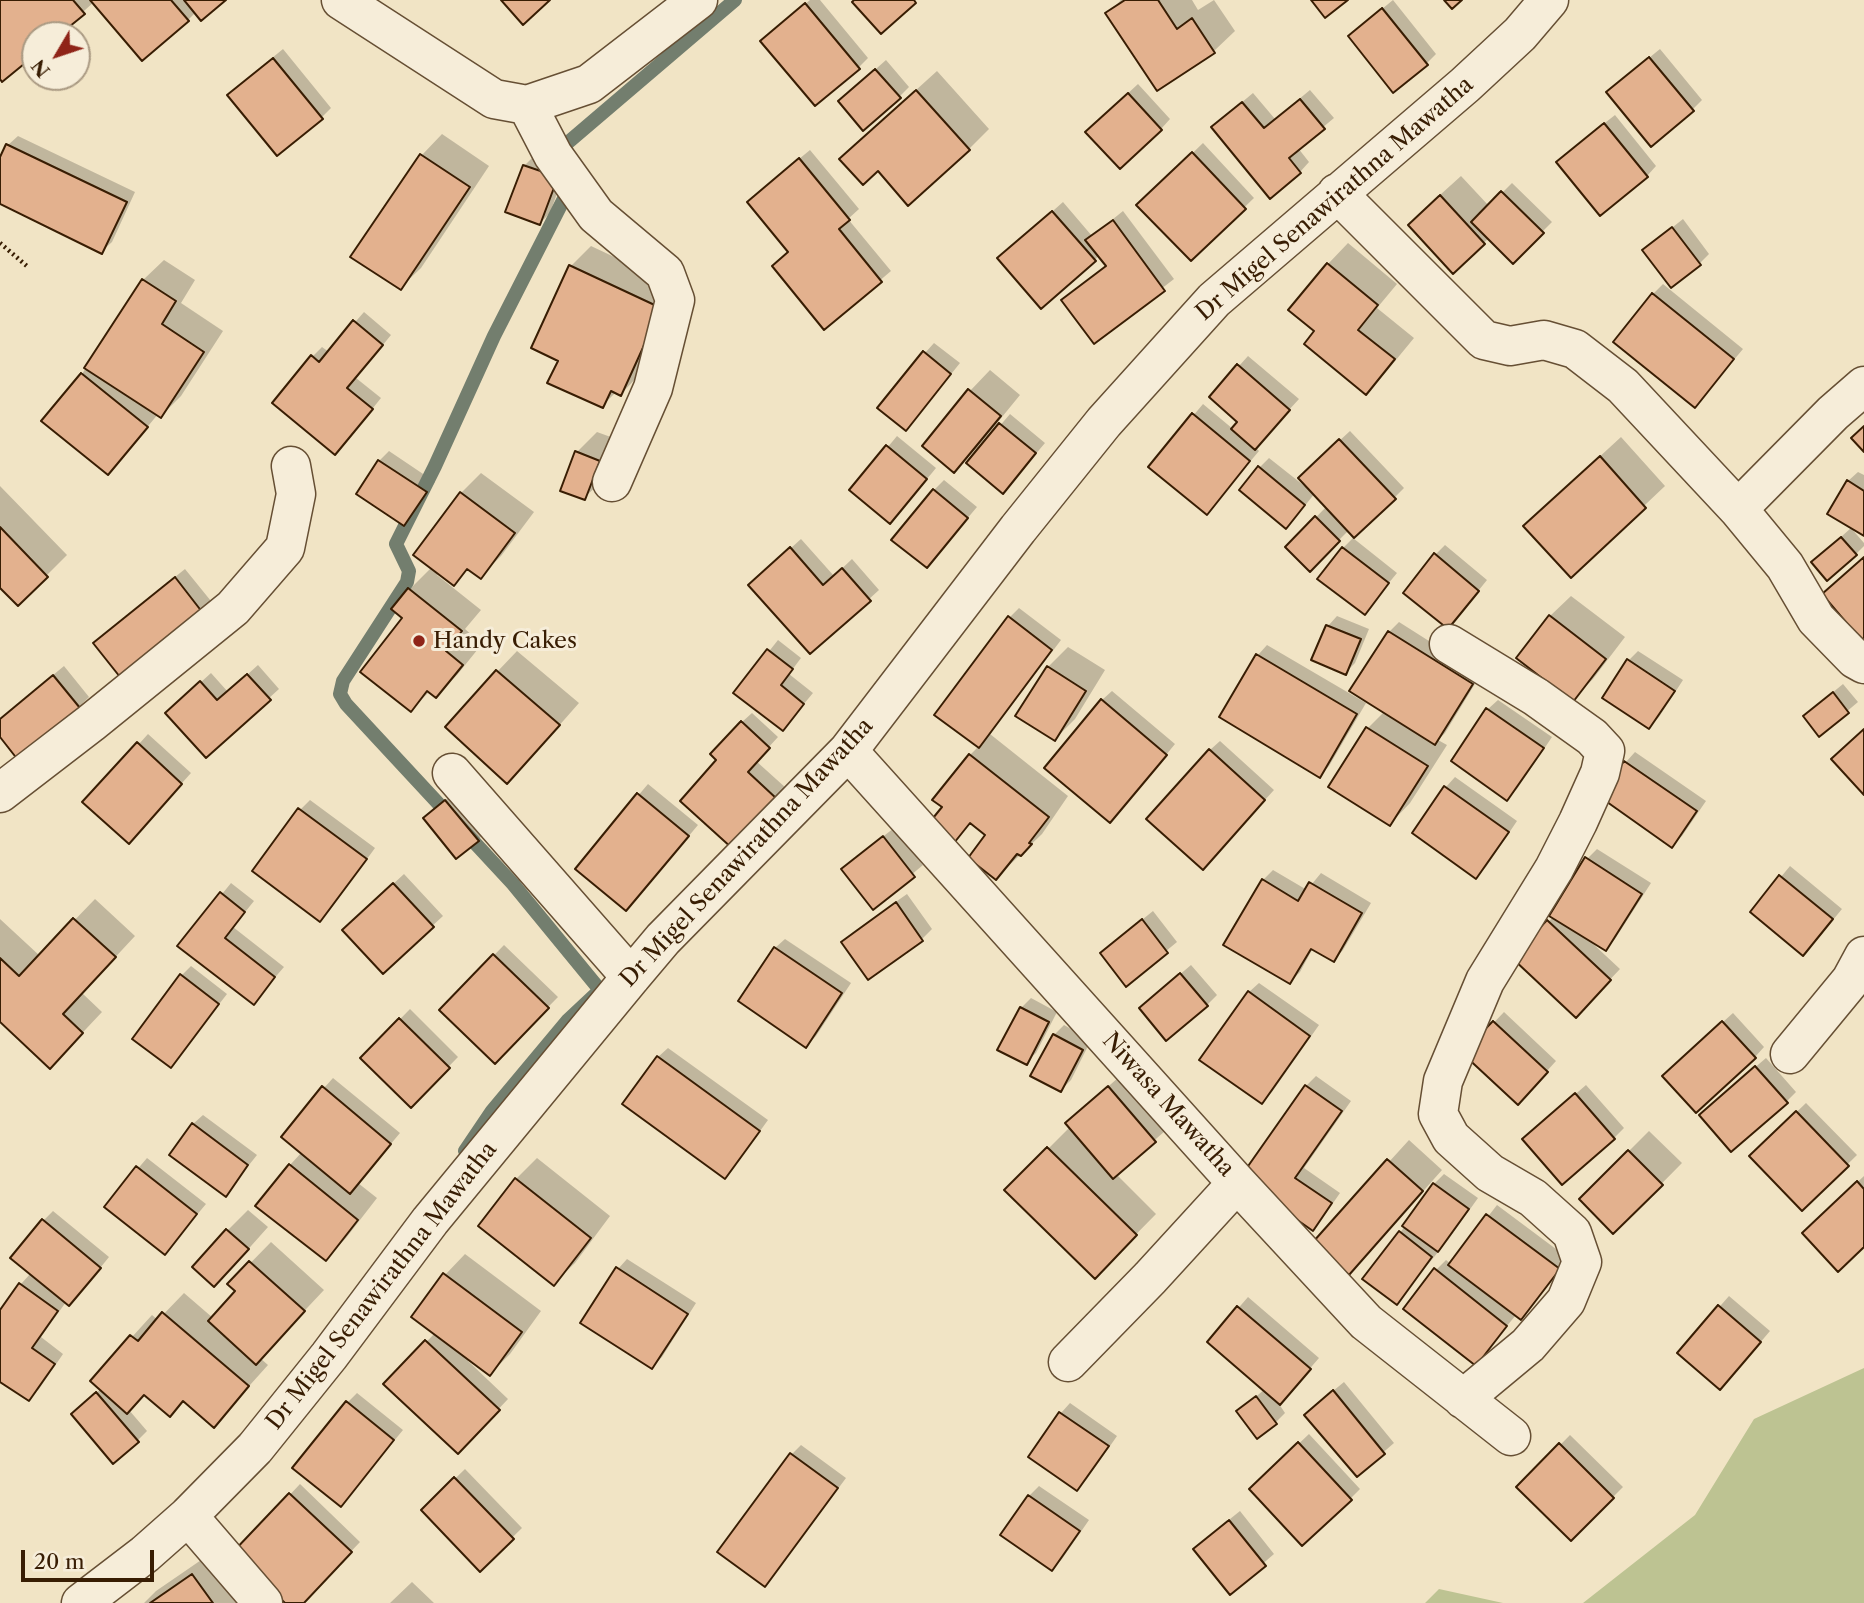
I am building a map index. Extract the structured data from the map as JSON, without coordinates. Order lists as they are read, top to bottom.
{
  "streets": {
    "street": ["Dr Migel Senawirathna Mawatha", "Niwasa Mawatha"]
  },
  "crossings": [
    ["Dr Migel Senawirathna Mawatha", "Niwasa Mawatha"]
  ],
  "places": ["Handy Cakes"],
  "scale_bar": "20 m",
  "north": "bottom left"
}
